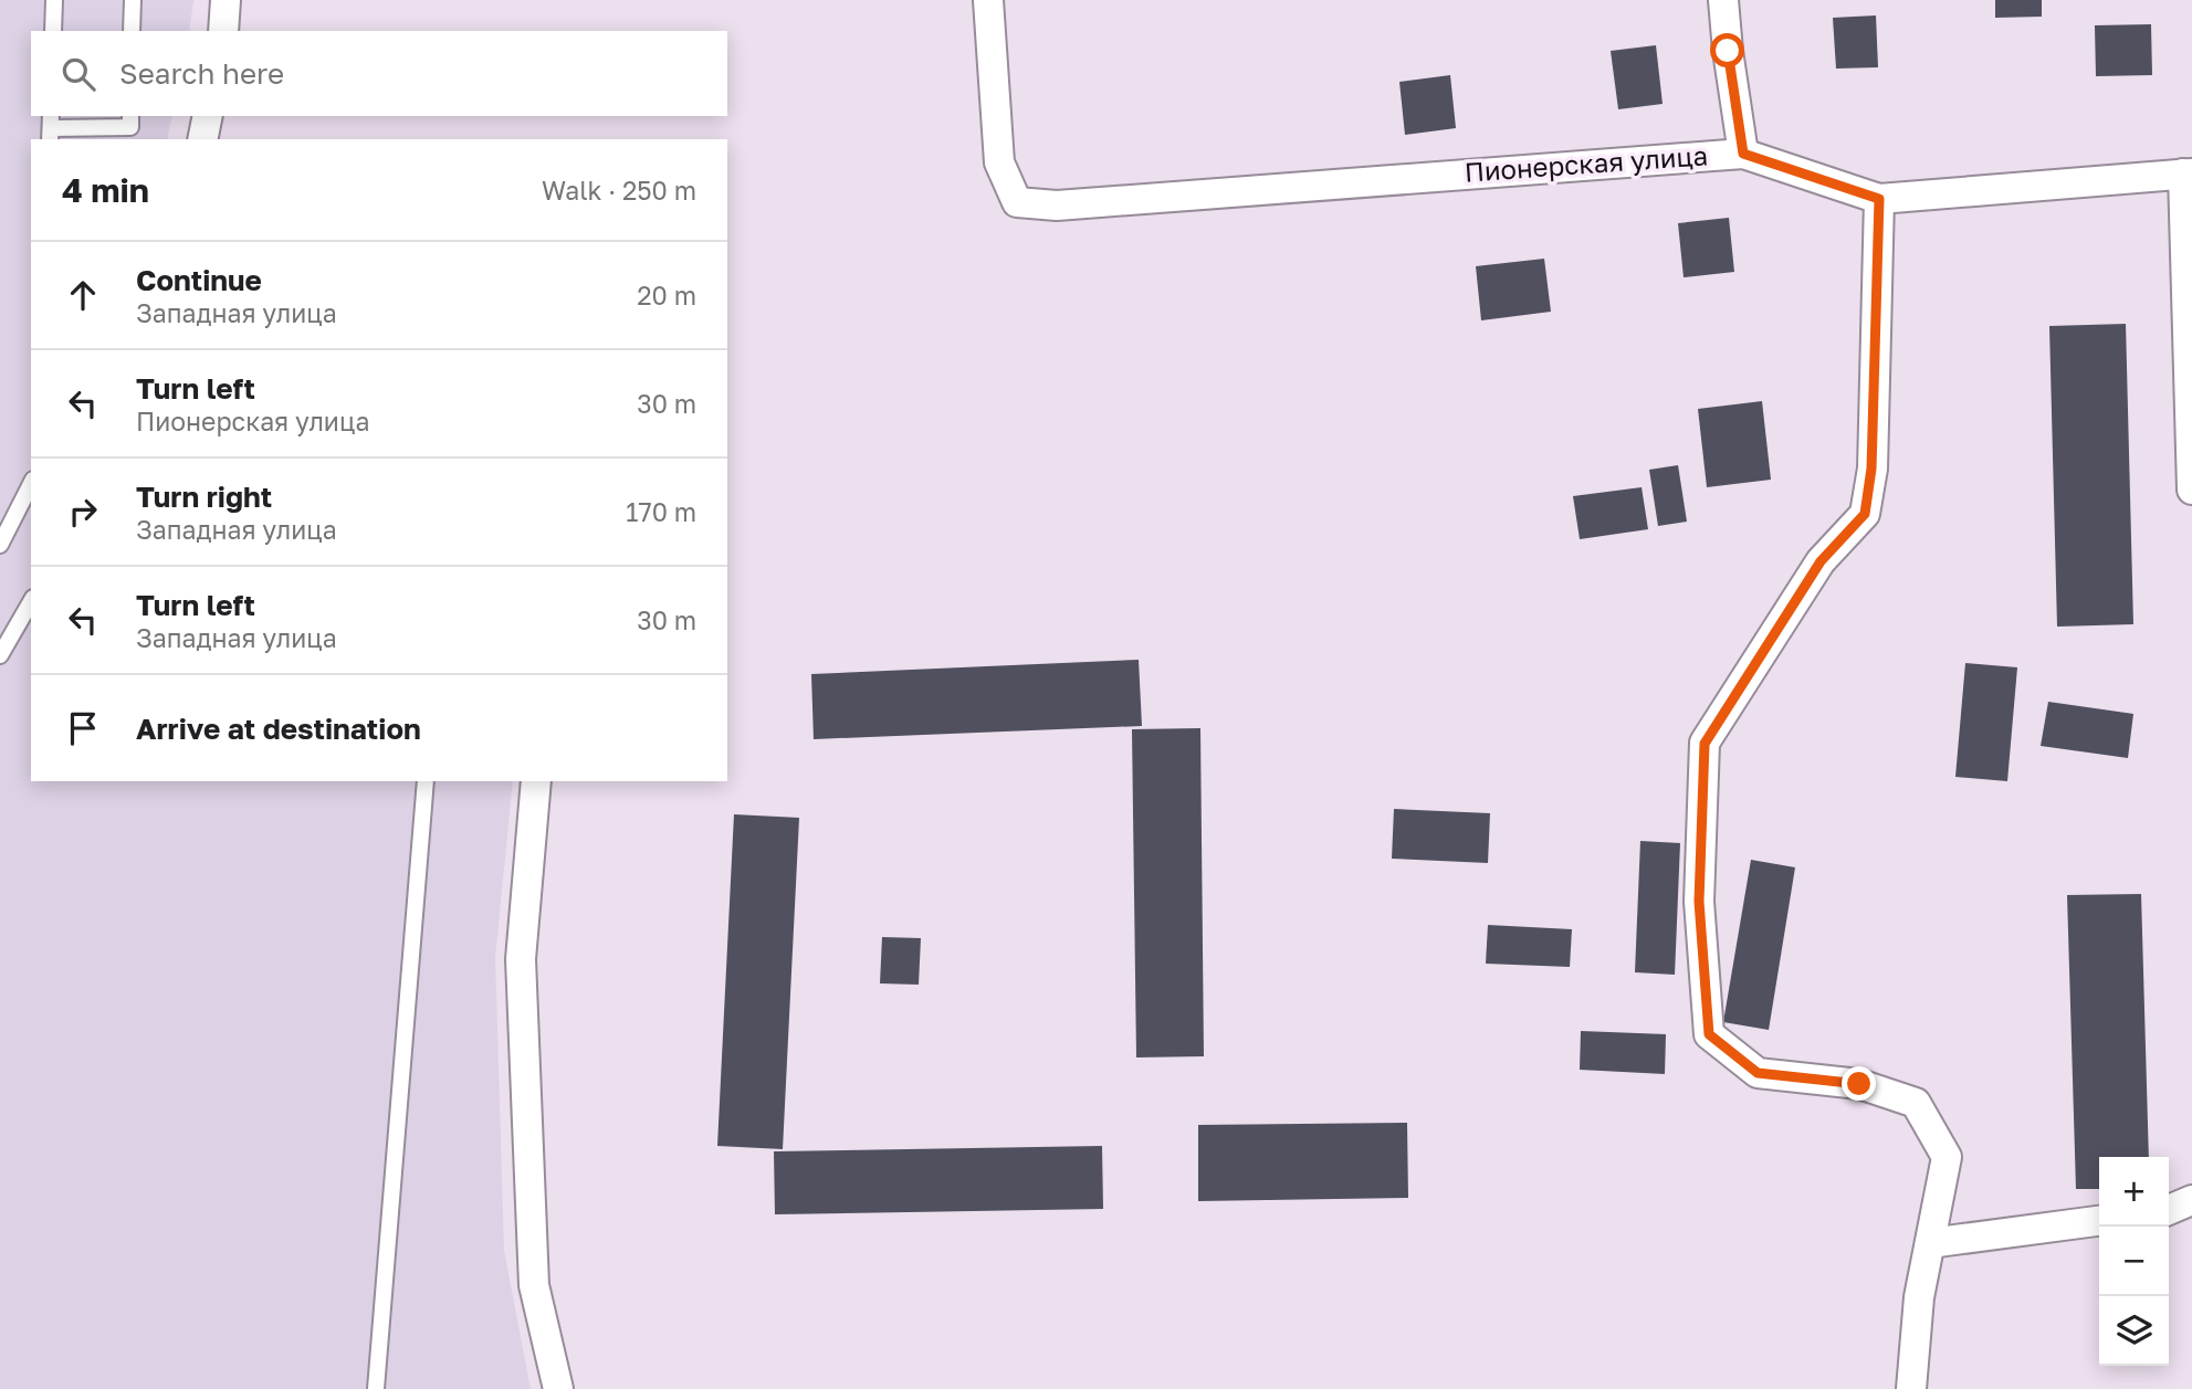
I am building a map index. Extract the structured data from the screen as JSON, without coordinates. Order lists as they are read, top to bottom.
{
  "streets": {
    "street": ["Пионерская улица"]
  },
  "page": {
    "search": "Search here",
    "heading": ["4 min", "Walk · 250 m"],
    "list": [
      ["Continue", "Западная улица", "20 m"],
      ["Turn left", "Пионерская улица", "30 m"],
      ["Turn right", "Западная улица", "170 m"],
      ["Turn left", "Западная улица", "30 m"],
      "Arrive at destination"
    ],
    "map_buttons": ["+", "−"]
  }
}
